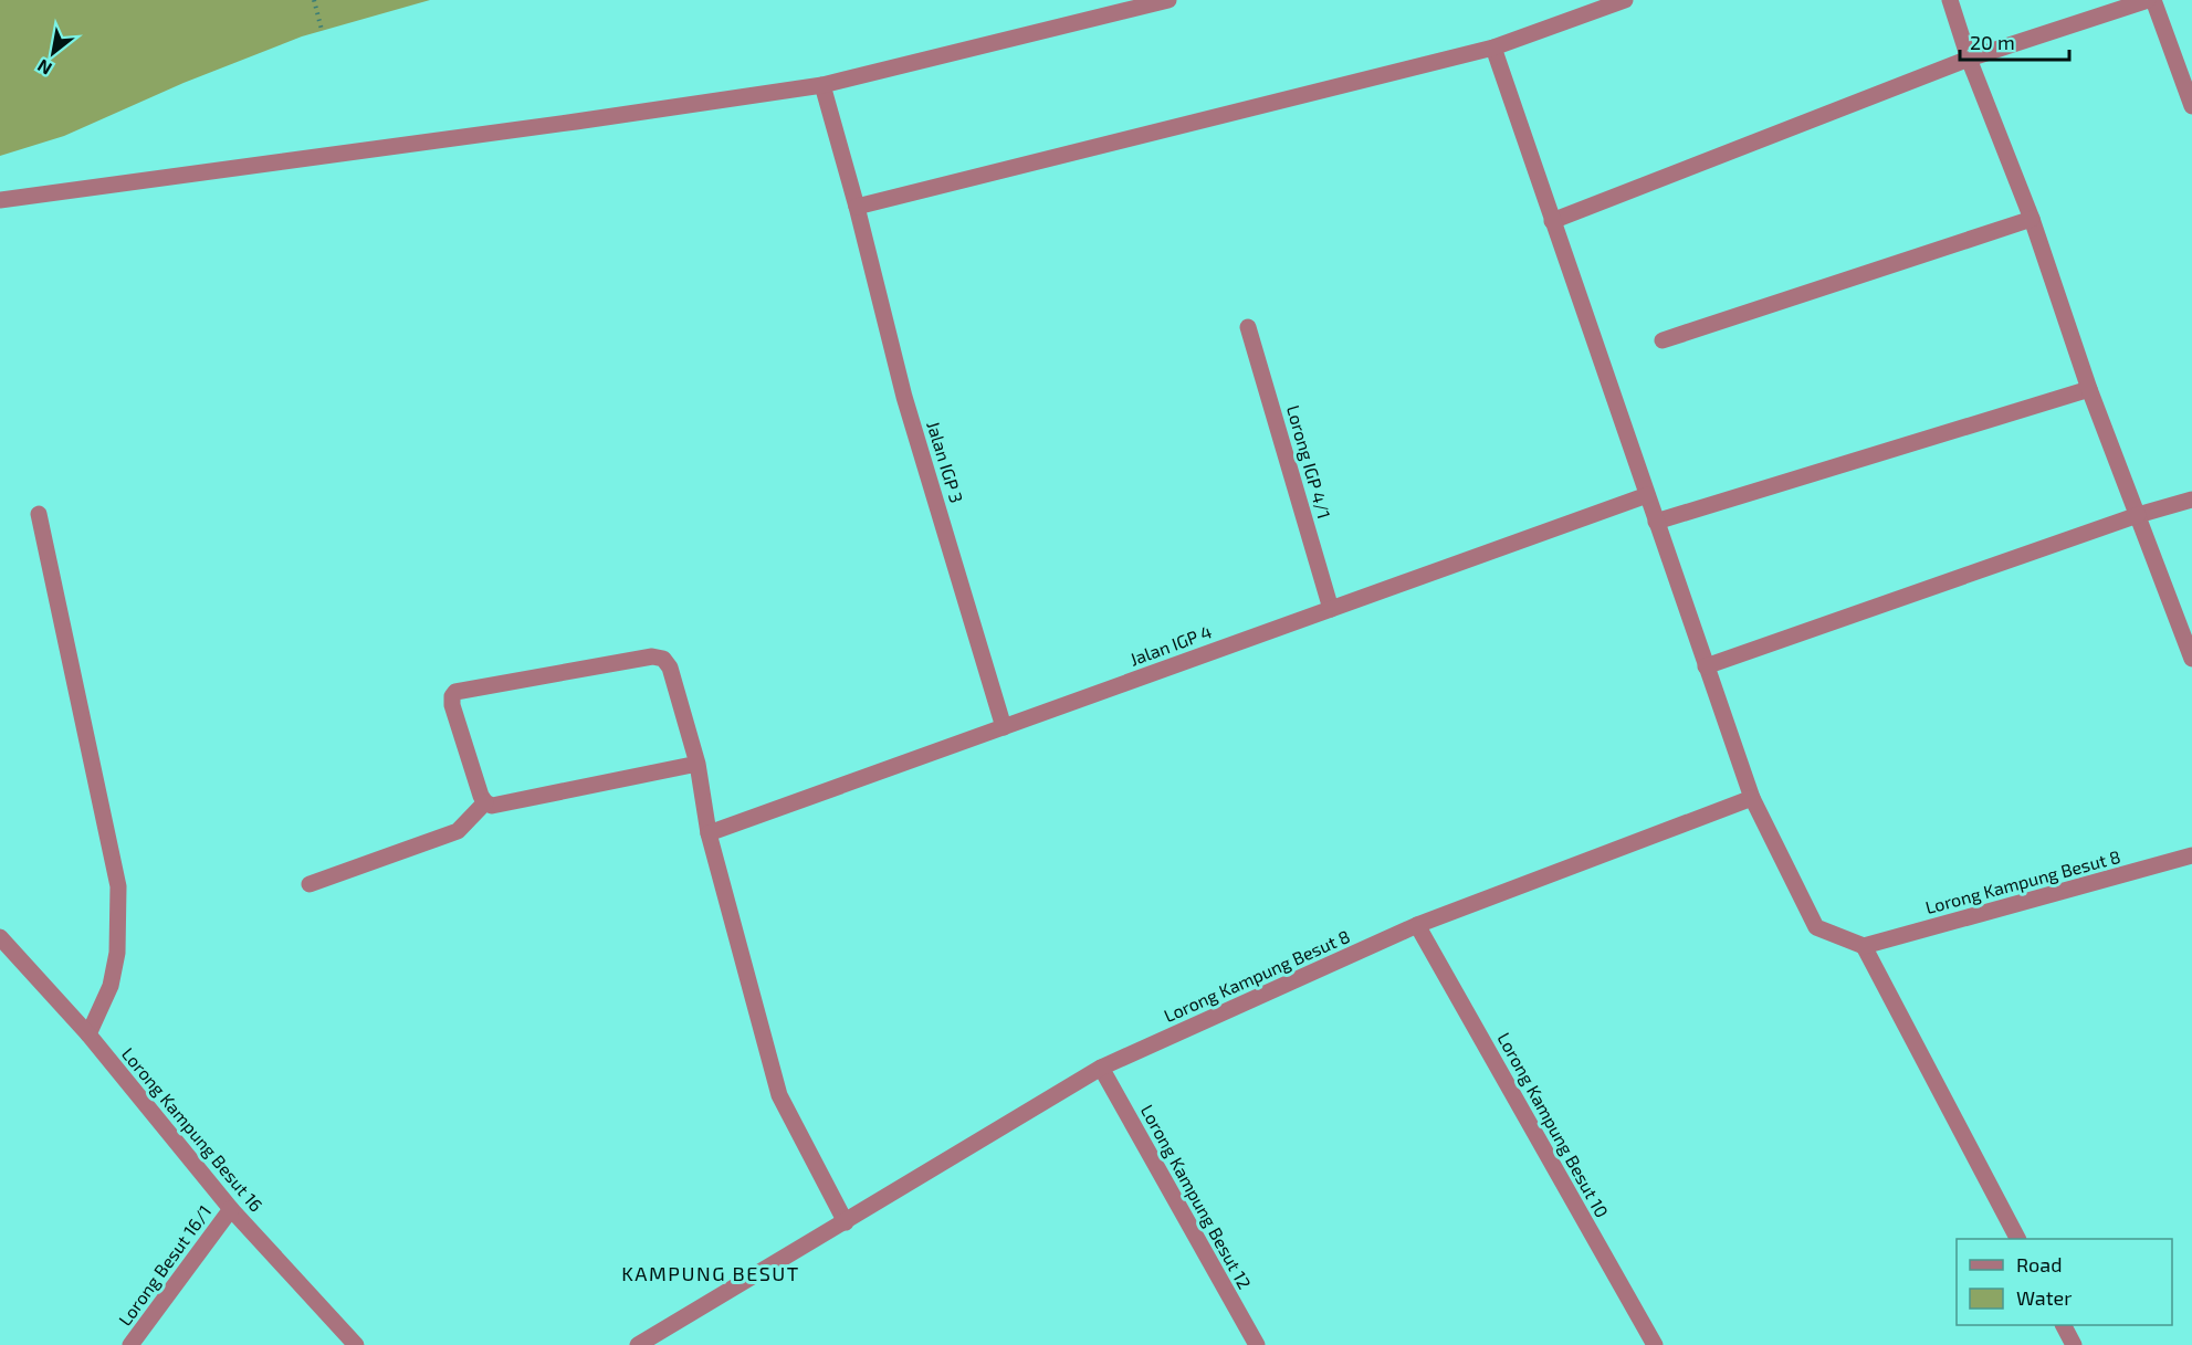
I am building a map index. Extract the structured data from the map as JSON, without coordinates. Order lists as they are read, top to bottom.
{
  "streets": {
    "street": [
      "Jalan IGP 3",
      "Lorong IGP 4/1",
      "Jalan IGP 4",
      "Lorong Kampung Besut 8",
      "Lorong Kampung Besut 10",
      "Lorong Kampung Besut 16",
      "Lorong Kampung Besut 12",
      "Lorong Besut 16/1"
    ]
  },
  "crossings": [
    ["Jalan IGP 3", "Jalan IGP 4"],
    ["Lorong IGP 4/1", "Jalan IGP 4"],
    ["Lorong Kampung Besut 8", "Lorong Kampung Besut 10"],
    ["Lorong Kampung Besut 8", "Lorong Kampung Besut 12"],
    ["Lorong Kampung Besut 16", "Lorong Besut 16/1"]
  ],
  "districts": ["KAMPUNG BESUT"],
  "legend": ["Road", "Water"],
  "scale_bar": "20 m",
  "north": "bottom left"
}
